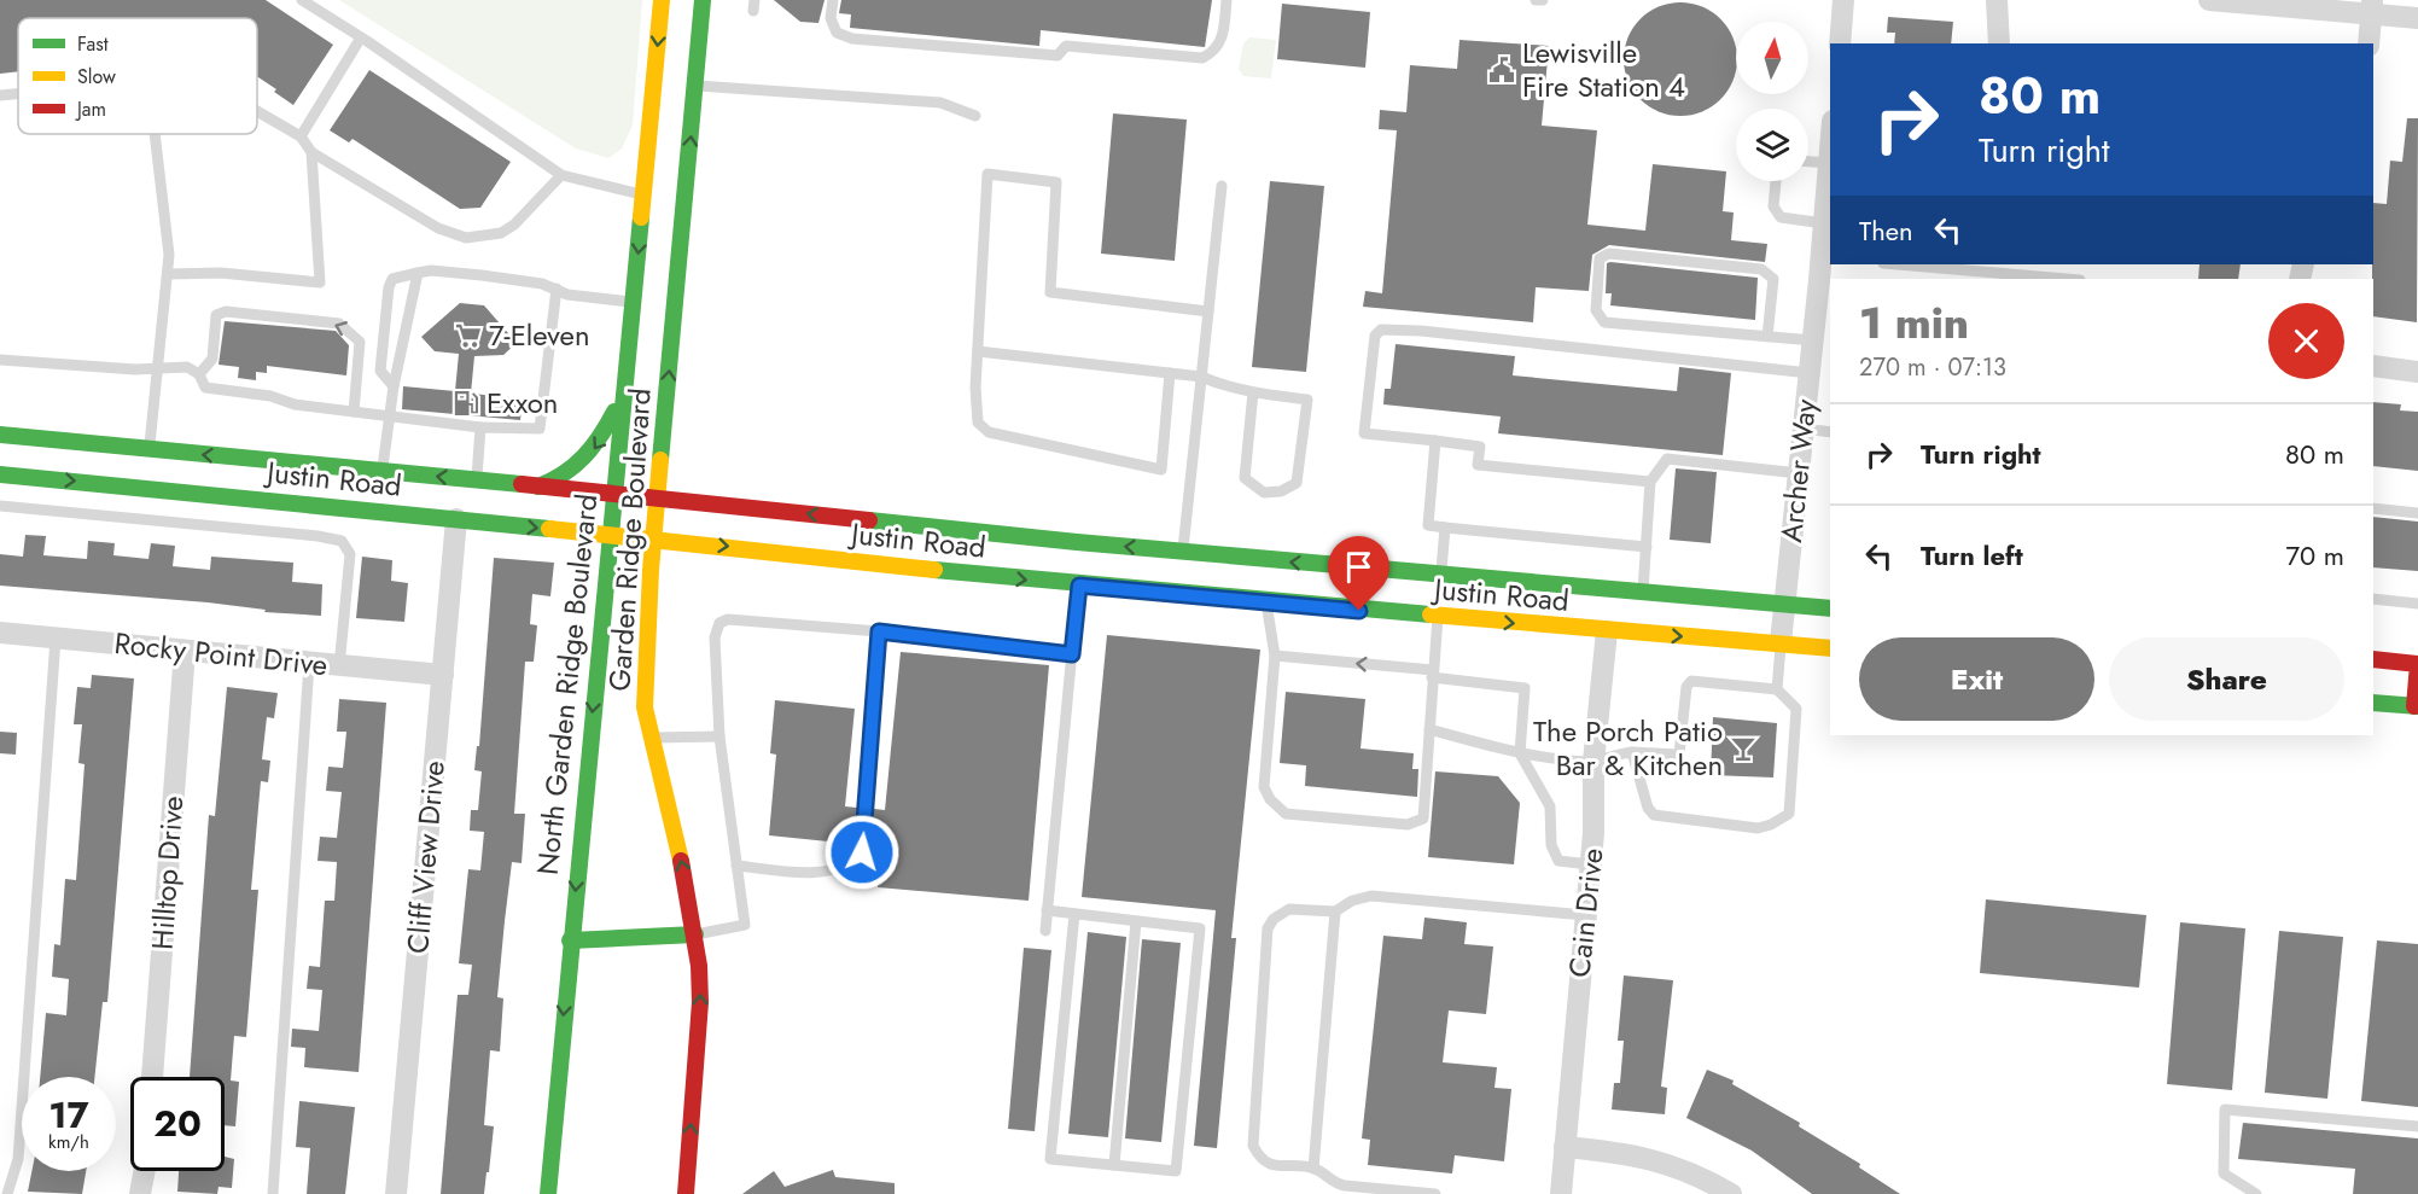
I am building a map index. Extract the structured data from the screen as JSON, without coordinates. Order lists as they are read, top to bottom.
{
  "streets": {
    "main road": ["Justin Road", "Garden Ridge Boulevard", "North Garden Ridge Boulevard"],
    "street": [
      "Archer Way",
      "Rocky Point Drive",
      "Cliff View Drive",
      "Hilltop Drive",
      "Cain Drive"
    ]
  },
  "crossings": [
    ["Archer Way", "Justin Road"],
    ["Justin Road", "Garden Ridge Boulevard"],
    ["Justin Road", "North Garden Ridge Boulevard"],
    ["Justin Road", "Cliff View Drive"],
    ["Justin Road", "Cain Drive"],
    ["Garden Ridge Boulevard", "North Garden Ridge Boulevard"],
    ["Rocky Point Drive", "Cliff View Drive"],
    ["Rocky Point Drive", "Hilltop Drive"]
  ],
  "one_way": ["Garden Ridge Boulevard", "North Garden Ridge Boulevard"],
  "places": {
    "public building": ["Lewisville Fire Station 4"],
    "supermarket": ["7-Eleven"],
    "fuel station": ["Exxon"],
    "bar": ["The Porch Patio Bar & Kitchen"]
  },
  "legend": ["Fast", "Slow", "Jam"],
  "north": "top",
  "page": {
    "turn": ["80 m", "Turn right"],
    "then": "Then",
    "heading": ["1 min", "270 m · 07:13"],
    "list": [
      {
        "name": "Turn right",
        "value": "80 m"
      },
      {
        "name": "Turn left",
        "value": "70 m"
      }
    ],
    "buttons": ["Exit", "Share"],
    "speed": "17 km/h",
    "limit": "20"
  }
}
